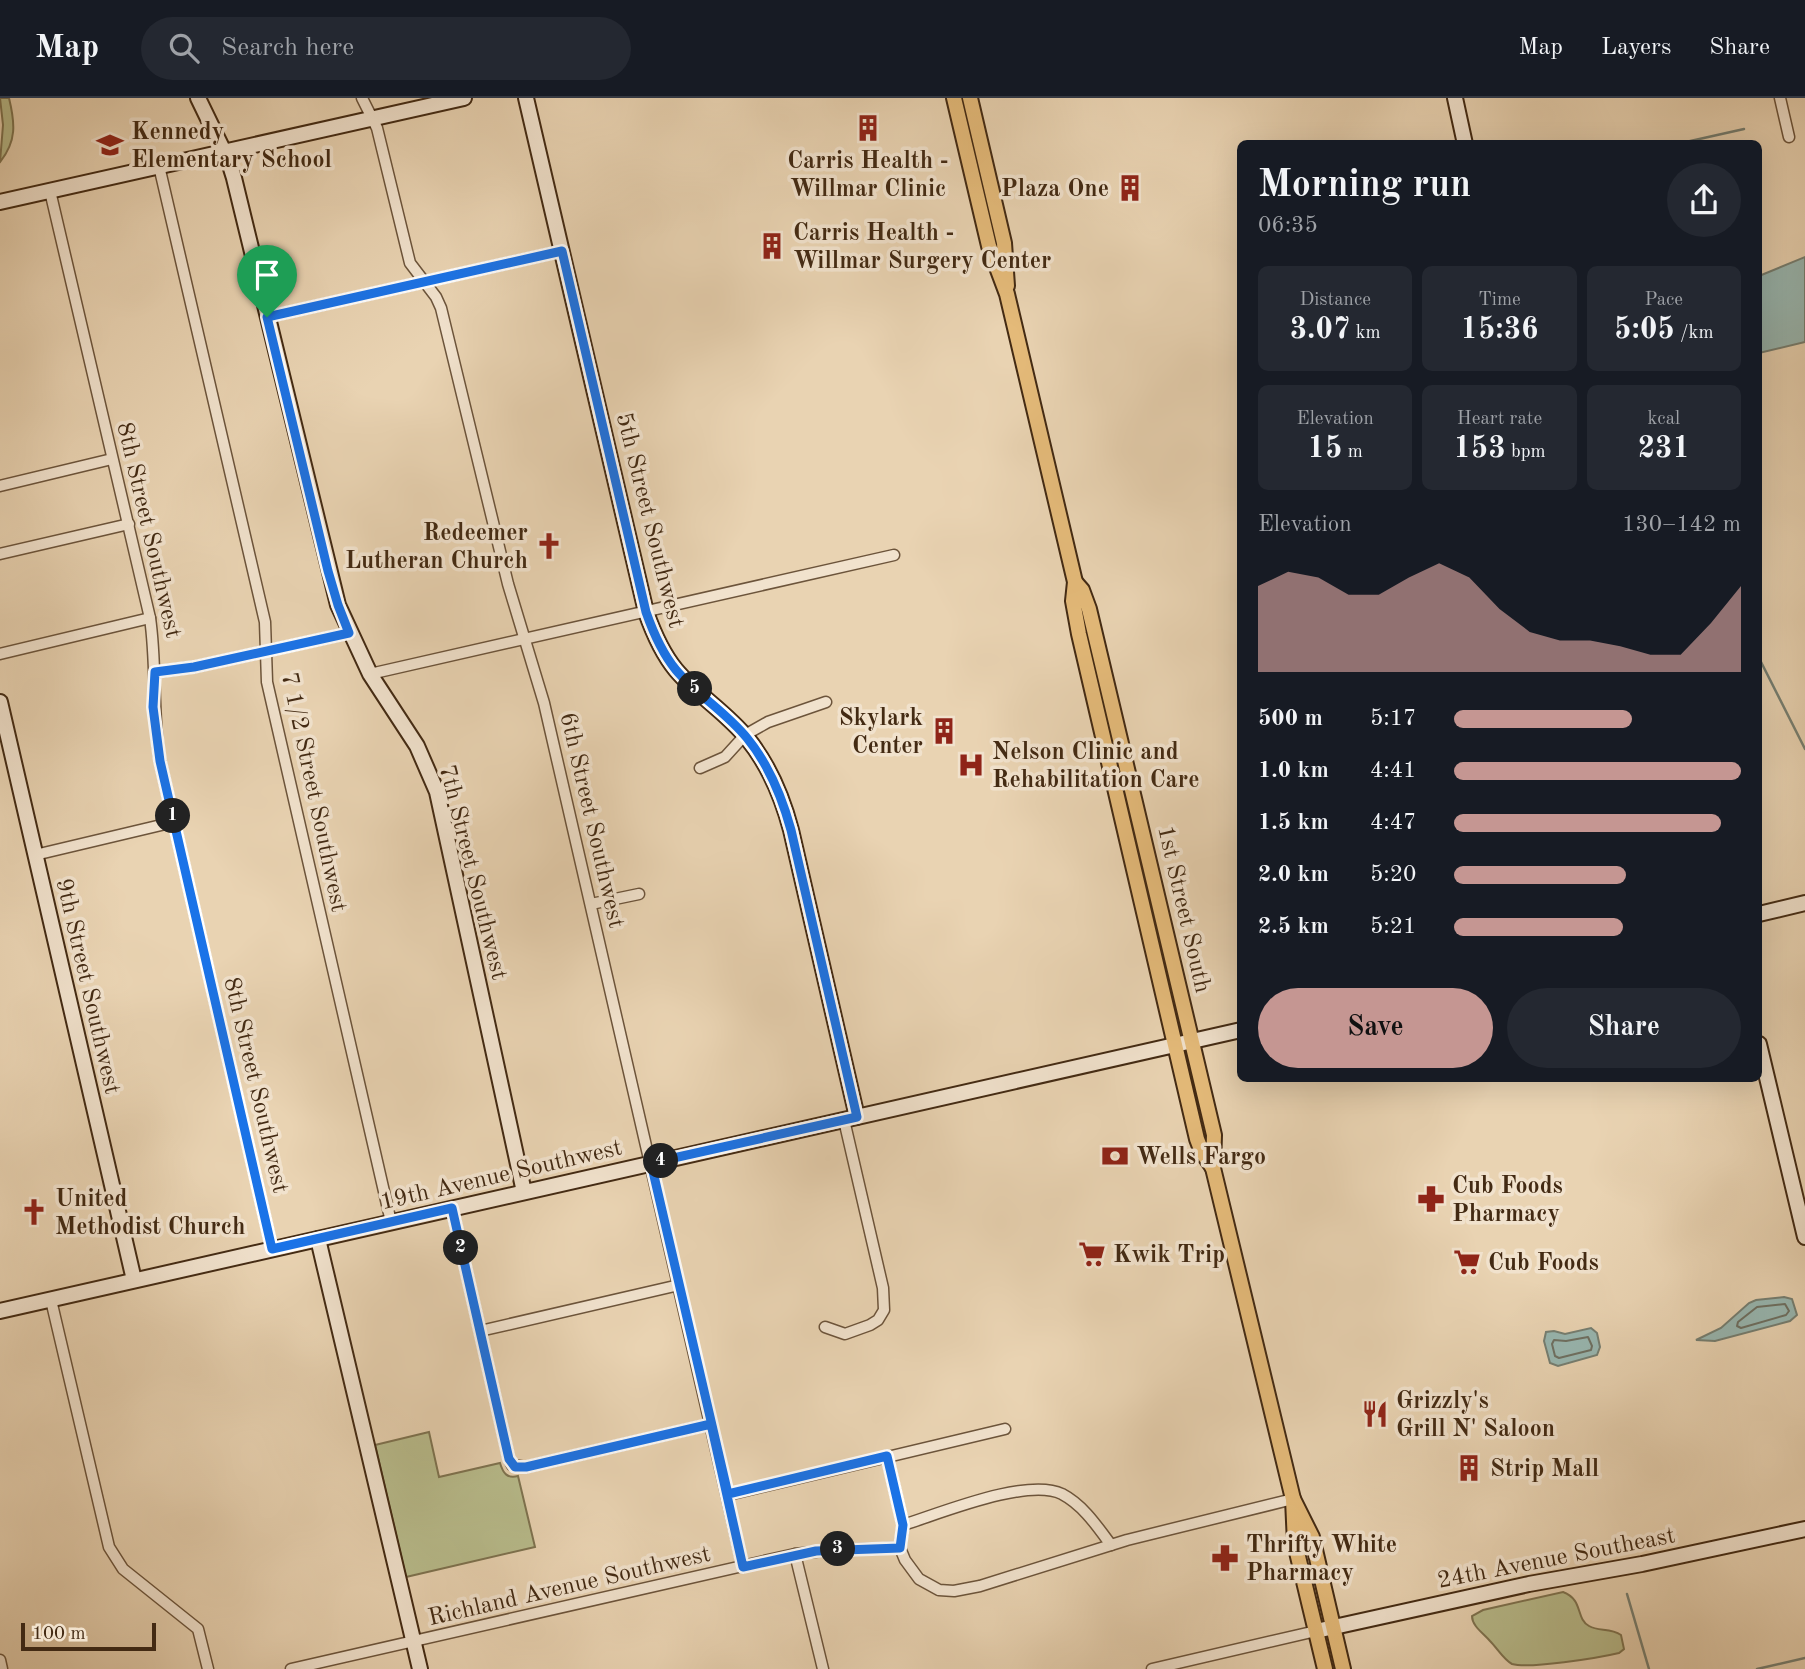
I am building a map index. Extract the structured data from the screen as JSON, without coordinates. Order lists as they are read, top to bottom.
{
  "streets": {
    "main road": ["1st Street South"],
    "street": [
      "5th Street Southwest",
      "8th Street Southwest",
      "7 1/2 Street Southwest",
      "6th Street Southwest",
      "7th Street Southwest",
      "9th Street Southwest",
      "19th Avenue Southwest",
      "24th Avenue Southeast",
      "Richland Avenue Southwest"
    ]
  },
  "crossings": [
    ["5th Street Southwest", "19th Avenue Southwest"],
    ["8th Street Southwest", "19th Avenue Southwest"],
    ["7 1/2 Street Southwest", "19th Avenue Southwest"],
    ["6th Street Southwest", "19th Avenue Southwest"],
    ["6th Street Southwest", "Richland Avenue Southwest"],
    ["7th Street Southwest", "19th Avenue Southwest"],
    ["1st Street South", "19th Avenue Southwest"],
    ["1st Street South", "24th Avenue Southeast"],
    ["9th Street Southwest", "19th Avenue Southwest"]
  ],
  "places": {
    "building": [
      "Carris Health - Willmar Clinic",
      "Plaza One",
      "Carris Health - Willmar Surgery Center",
      "Skylark Center",
      "Strip Mall"
    ],
    "school or university": ["Kennedy Elementary School"],
    "church": ["Redeemer Lutheran Church", "United Methodist Church"],
    "hospital": ["Nelson Clinic and Rehabilitation Care"],
    "bank": ["Wells Fargo"],
    "pharmacy": ["Cub Foods Pharmacy", "Thrifty White Pharmacy"],
    "supermarket": ["Kwik Trip", "Cub Foods"],
    "restaurant": ["Grizzly's Grill N' Saloon"]
  },
  "scale_bar": "100 m",
  "page": {
    "header": "Map",
    "search": "Search here",
    "nav": ["Map", "Layers", "Share"],
    "heading": ["Morning run", "06:35"],
    "stats": [
      ["Distance", "3.07 km"],
      ["Time", "15:36"],
      ["Pace", "5:05 /km"],
      ["Elevation", "15 m"],
      ["Heart rate", "153 bpm"],
      ["kcal", "231"]
    ],
    "chart": ["Elevation", "130–142 m"],
    "pins": [
      "5",
      "1",
      "4",
      "2",
      "3"
    ],
    "list": [
      {
        "name": "500 m",
        "note": "5:17"
      },
      {
        "name": "1.0 km",
        "note": "4:41"
      },
      {
        "name": "1.5 km",
        "note": "4:47"
      },
      {
        "name": "2.0 km",
        "note": "5:20"
      },
      {
        "name": "2.5 km",
        "note": "5:21"
      }
    ],
    "buttons": ["Save", "Share"],
    "scale": "100 m"
  }
}
